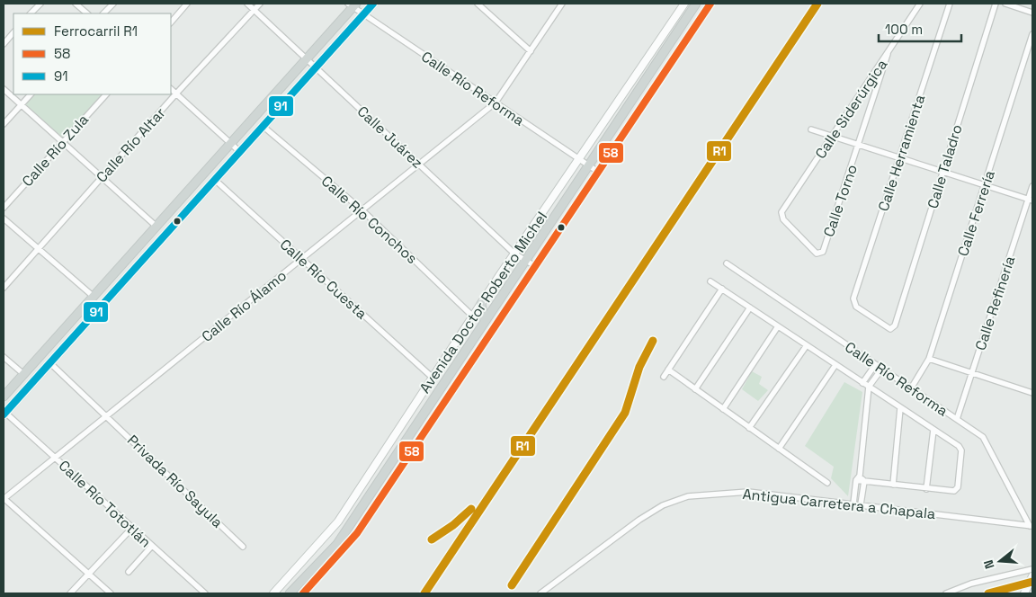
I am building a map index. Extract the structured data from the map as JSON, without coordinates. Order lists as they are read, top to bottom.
{
  "streets": {
    "main road": ["Avenida Doctor Roberto Michel"],
    "street": [
      "Calle Río Reforma",
      "Calle Siderúrgica",
      "Calle Juárez",
      "Calle Río Altar",
      "Calle Río Zula",
      "Calle Herramienta",
      "Calle Taladro",
      "Calle Torno",
      "Calle Ferrería",
      "Calle Río Conchos",
      "Calle Río Cuesta",
      "Calle Refinería",
      "Calle Río Álamo",
      "Privada Río Sayula",
      "Calle Río Tototlán",
      "Antigua Carretera a Chapala"
    ]
  },
  "crossings": [
    ["Calle Río Reforma", "Calle Ferrería"],
    ["Calle Río Reforma", "Avenida Doctor Roberto Michel"],
    ["Calle Río Reforma", "Calle Refinería"],
    ["Calle Río Reforma", "Calle Río Álamo"],
    ["Calle Río Reforma", "Antigua Carretera a Chapala"],
    ["Calle Siderúrgica", "Calle Torno"],
    ["Calle Juárez", "Calle Río Altar"],
    ["Calle Juárez", "Avenida Doctor Roberto Michel"],
    ["Calle Juárez", "Calle Río Álamo"],
    ["Calle Herramienta", "Calle Taladro"],
    ["Calle Río Conchos", "Avenida Doctor Roberto Michel"],
    ["Calle Río Conchos", "Calle Río Álamo"],
    ["Calle Río Cuesta", "Avenida Doctor Roberto Michel"],
    ["Calle Río Cuesta", "Calle Río Álamo"],
    ["Calle Río Álamo", "Privada Río Sayula"],
    ["Calle Río Álamo", "Calle Río Tototlán"]
  ],
  "lines": ["rail line R1", "transit line 58", "transit line 91"],
  "legend": ["Ferrocarril R1", "58", "91"],
  "scale_bar": "100 m",
  "north": "left"
}
